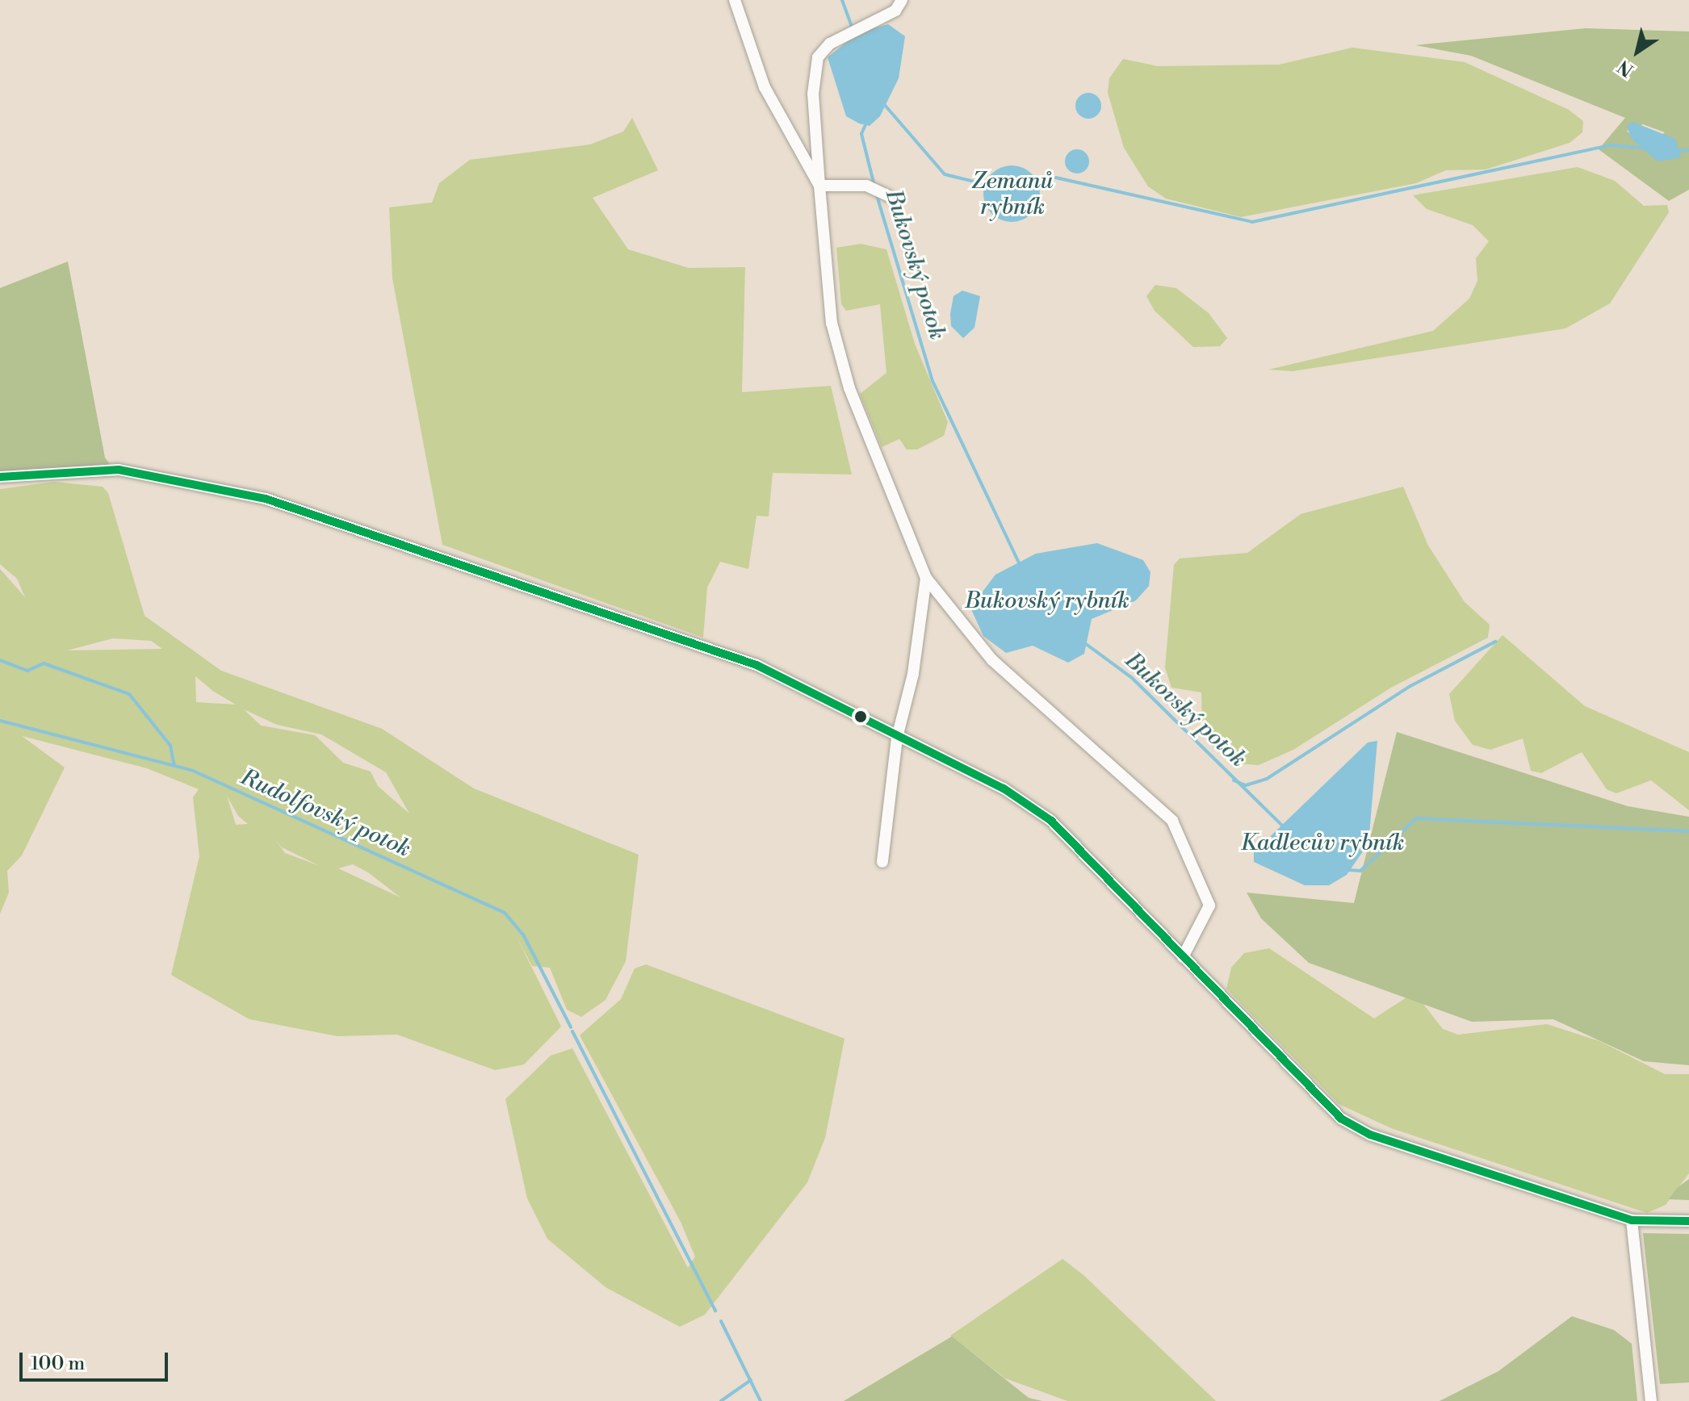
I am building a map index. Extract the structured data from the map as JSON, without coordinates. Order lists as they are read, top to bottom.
{
  "water": [
    "Zemanů rybník",
    "Bukovský potok",
    "Bukovský rybník",
    "Rudolfovský potok",
    "Kadlecův rybník"
  ],
  "scale_bar": "100 m",
  "north": "bottom left"
}
